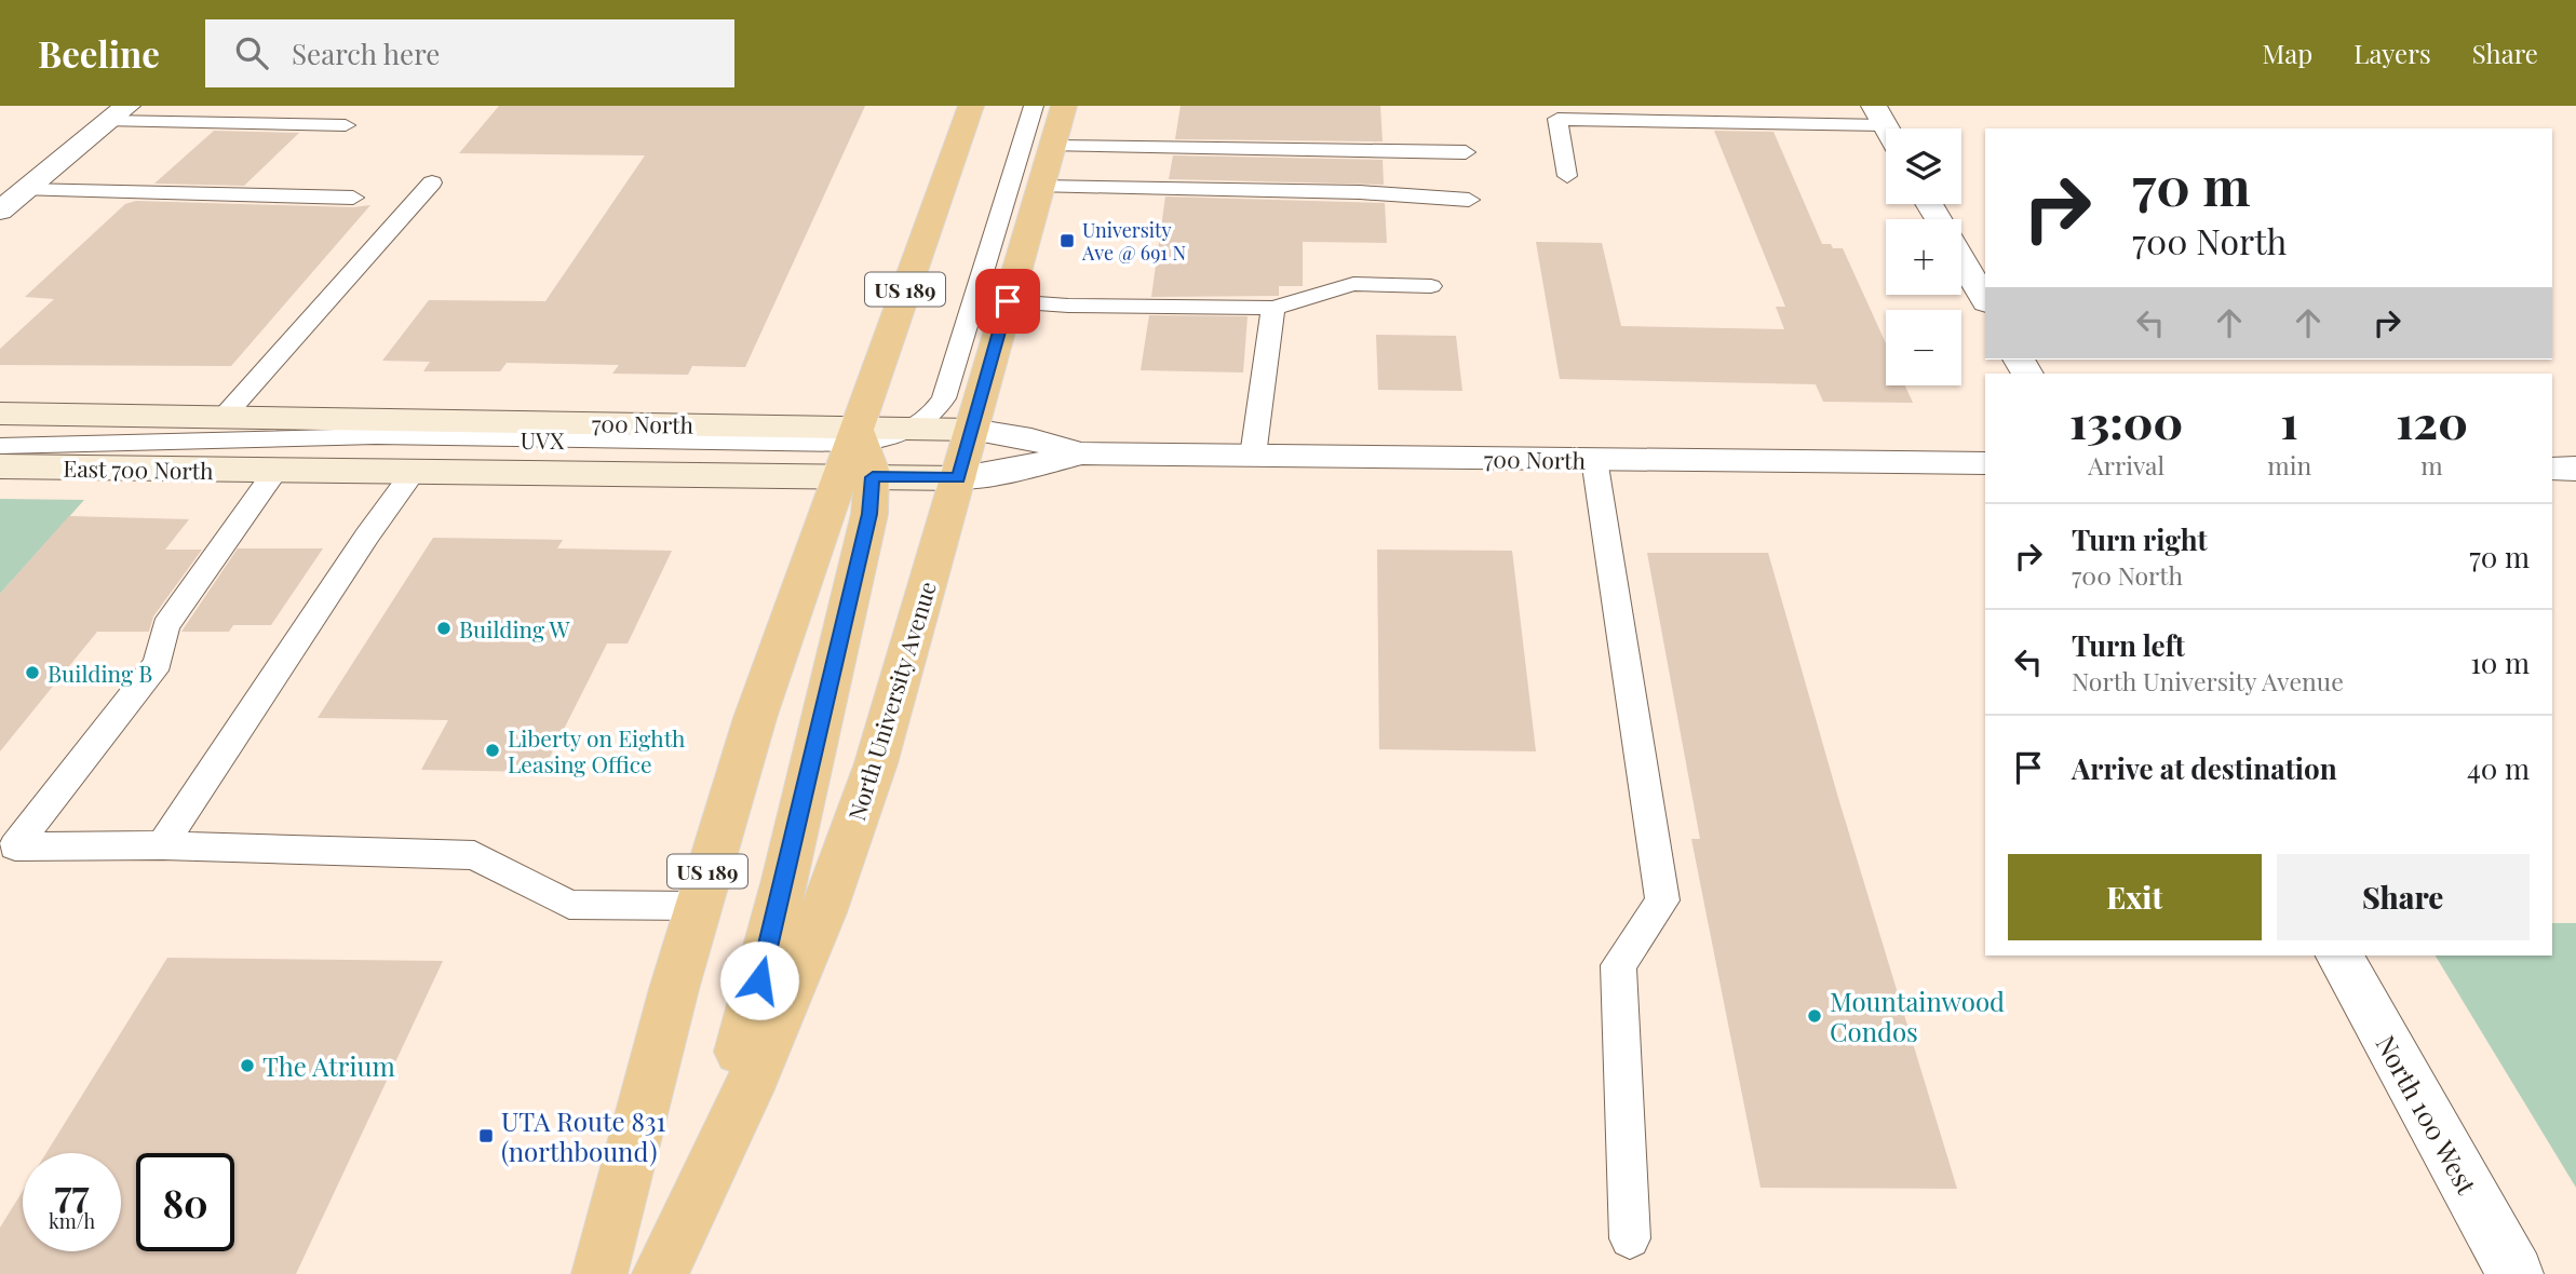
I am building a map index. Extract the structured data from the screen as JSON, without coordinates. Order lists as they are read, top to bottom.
{
  "streets": {
    "highway": ["US 189", "North University Avenue"],
    "main road": ["700 North", "East 700 North"],
    "street": ["North 100 West"],
    "lane": ["UVX"]
  },
  "crossings": [
    ["US 189", "700 North"],
    ["US 189", "UVX"],
    ["700 North", "UVX"],
    ["700 North", "East 700 North"],
    ["700 North", "North University Avenue"]
  ],
  "places": {
    "transit": ["University Ave @ 691 N", "UTA Route 831 (northbound)"],
    "other": [
      "Building W",
      "Building B",
      "Liberty on Eighth Leasing Office",
      "Mountainwood Condos",
      "The Atrium"
    ]
  },
  "page": {
    "header": "Beeline",
    "search": "Search here",
    "nav": ["Map", "Layers", "Share"],
    "map_buttons": ["+", "−"],
    "turn": ["70 m", "700 North"],
    "eta": [
      "13:00",
      "Arrival",
      "1",
      "min",
      "120",
      "m"
    ],
    "list": [
      {
        "name": "Turn right",
        "note": "700 North",
        "value": "70 m"
      },
      {
        "name": "Turn left",
        "note": "North University Avenue",
        "value": "10 m"
      },
      {
        "name": "Arrive at destination",
        "value": "40 m"
      }
    ],
    "buttons": ["Exit", "Share"],
    "speed": "77 km/h",
    "limit": "80"
  }
}
